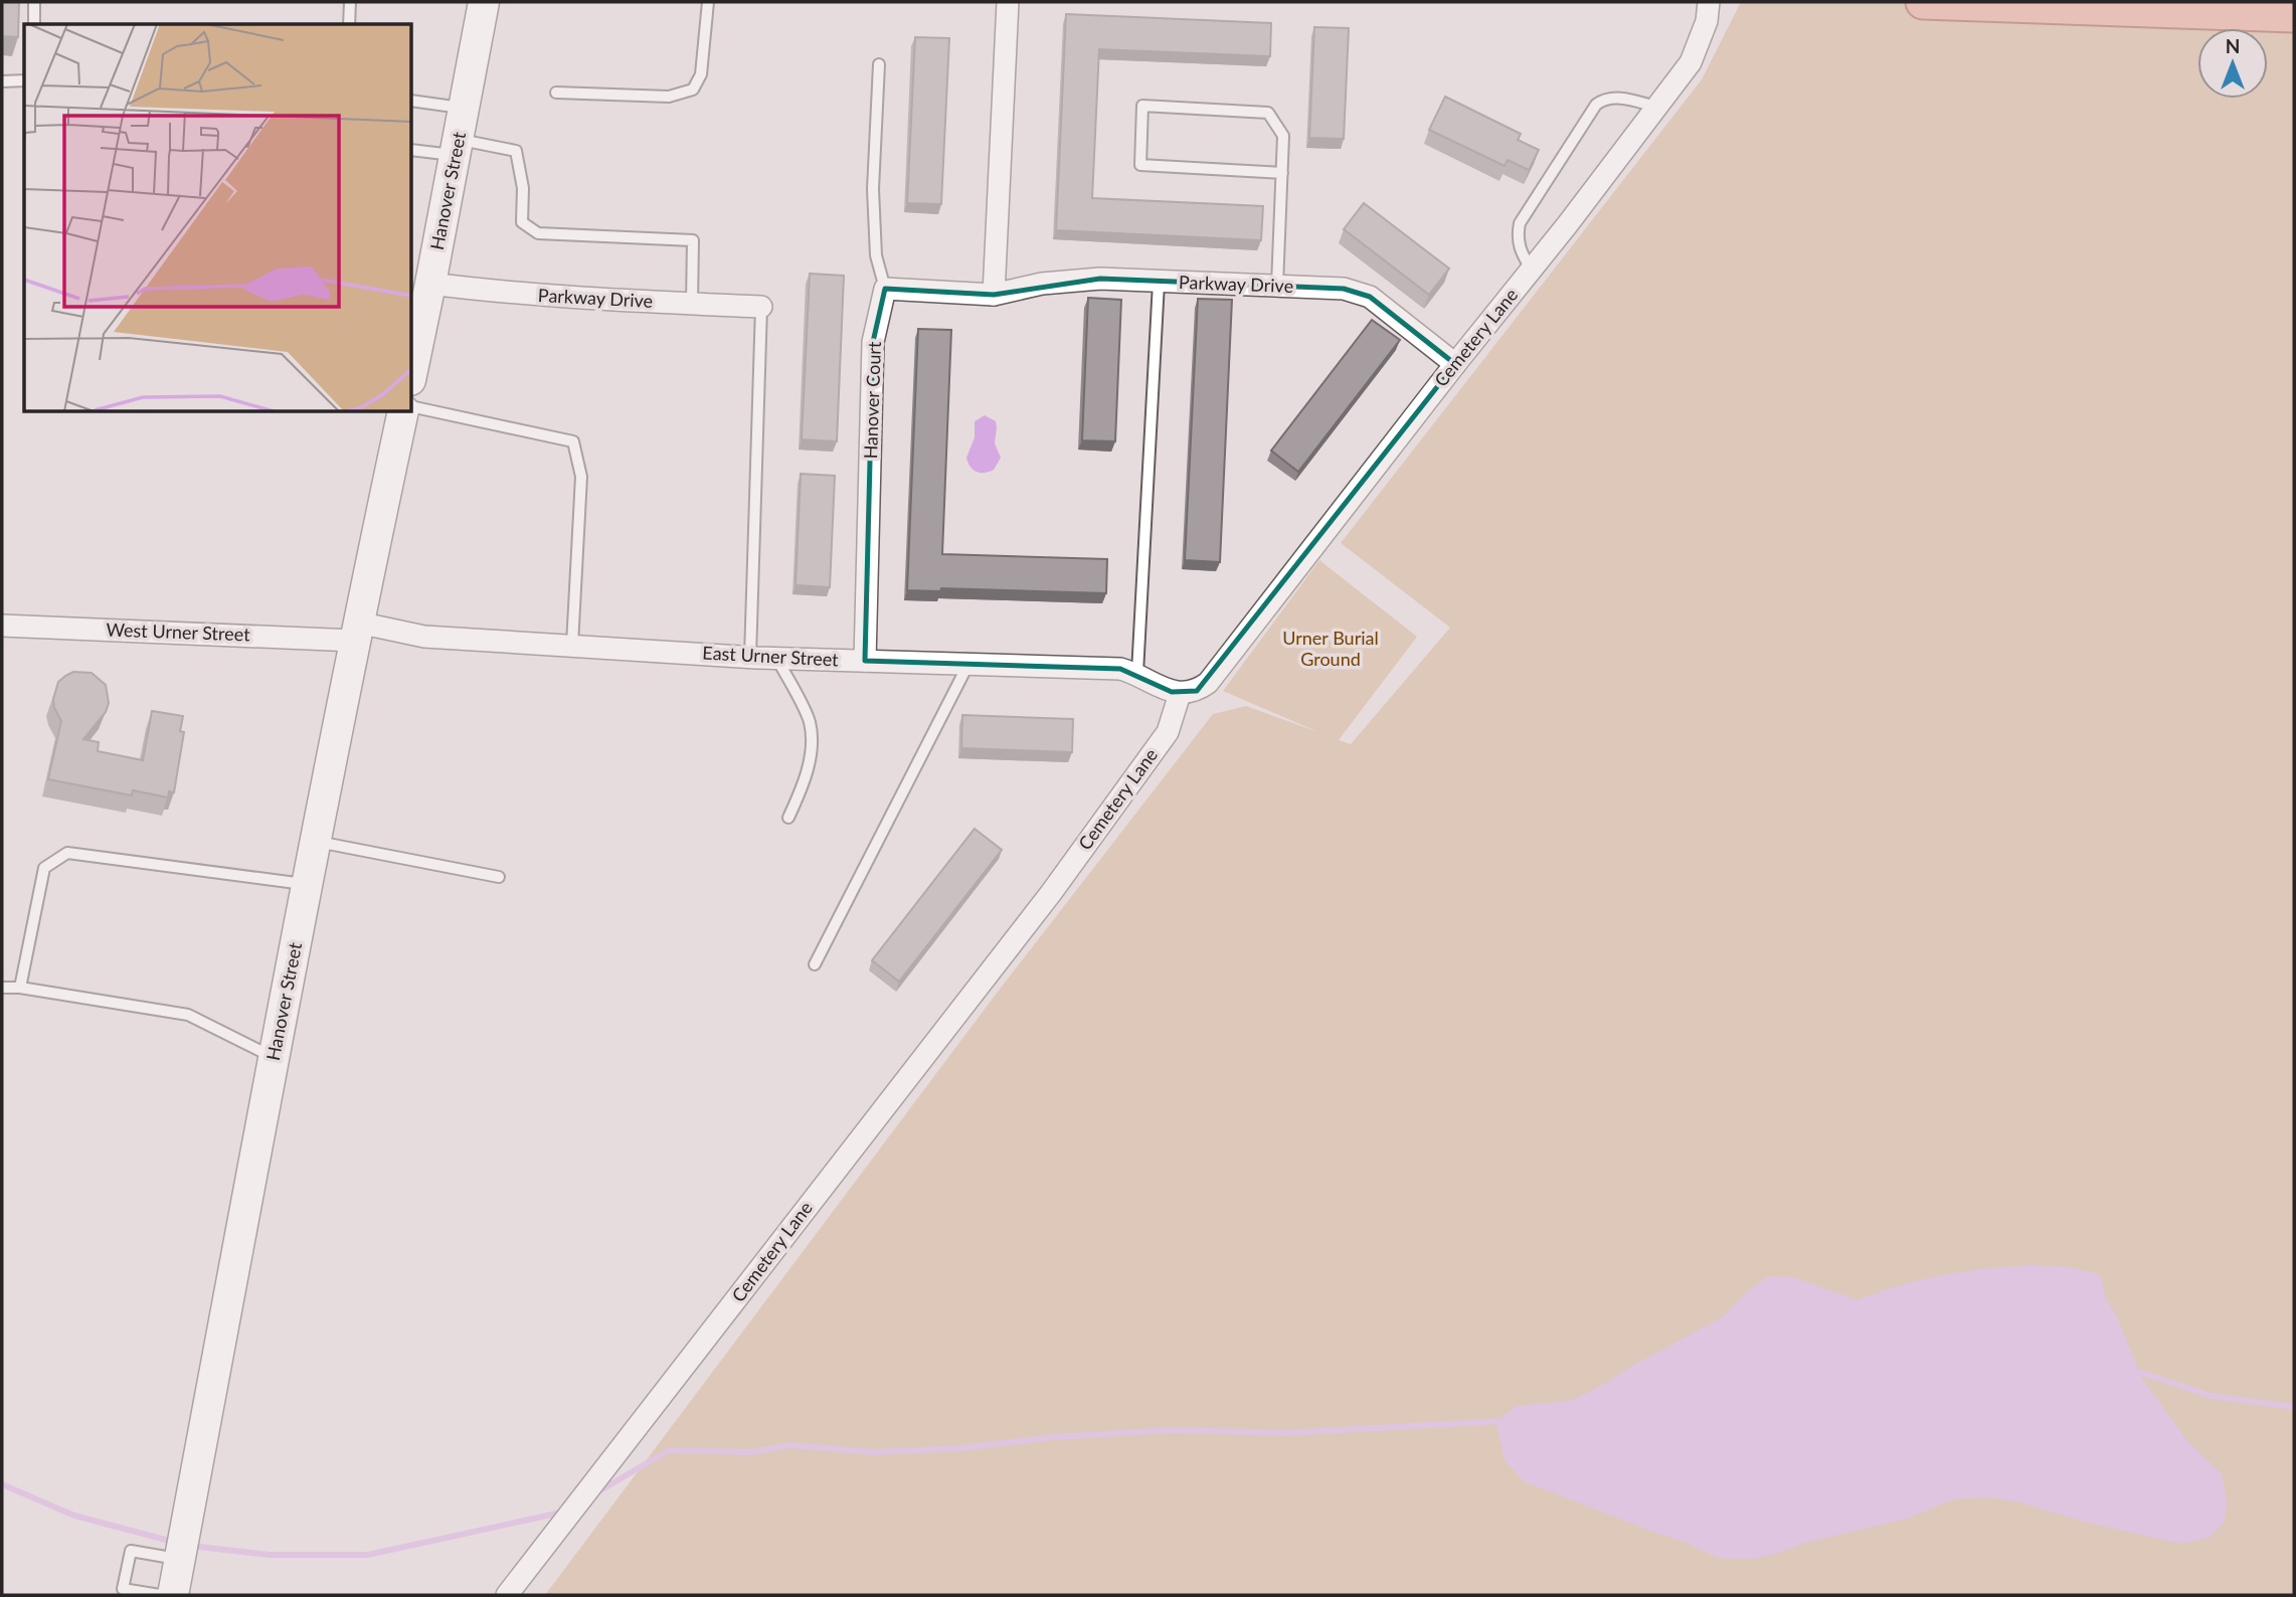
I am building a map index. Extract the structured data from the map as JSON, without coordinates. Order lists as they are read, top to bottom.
{
  "streets": {
    "main road": ["Hanover Street"],
    "street": [
      "Parkway Drive",
      "Cemetery Lane",
      "Hanover Court",
      "West Urner Street",
      "East Urner Street"
    ]
  },
  "crossings": [
    ["Hanover Street", "Parkway Drive"],
    ["Hanover Street", "West Urner Street"],
    ["Hanover Street", "East Urner Street"],
    ["Parkway Drive", "Cemetery Lane"],
    ["Cemetery Lane", "East Urner Street"],
    ["Hanover Court", "East Urner Street"],
    ["West Urner Street", "East Urner Street"]
  ],
  "parks": ["Urner Burial Ground"],
  "north": "top"
}
